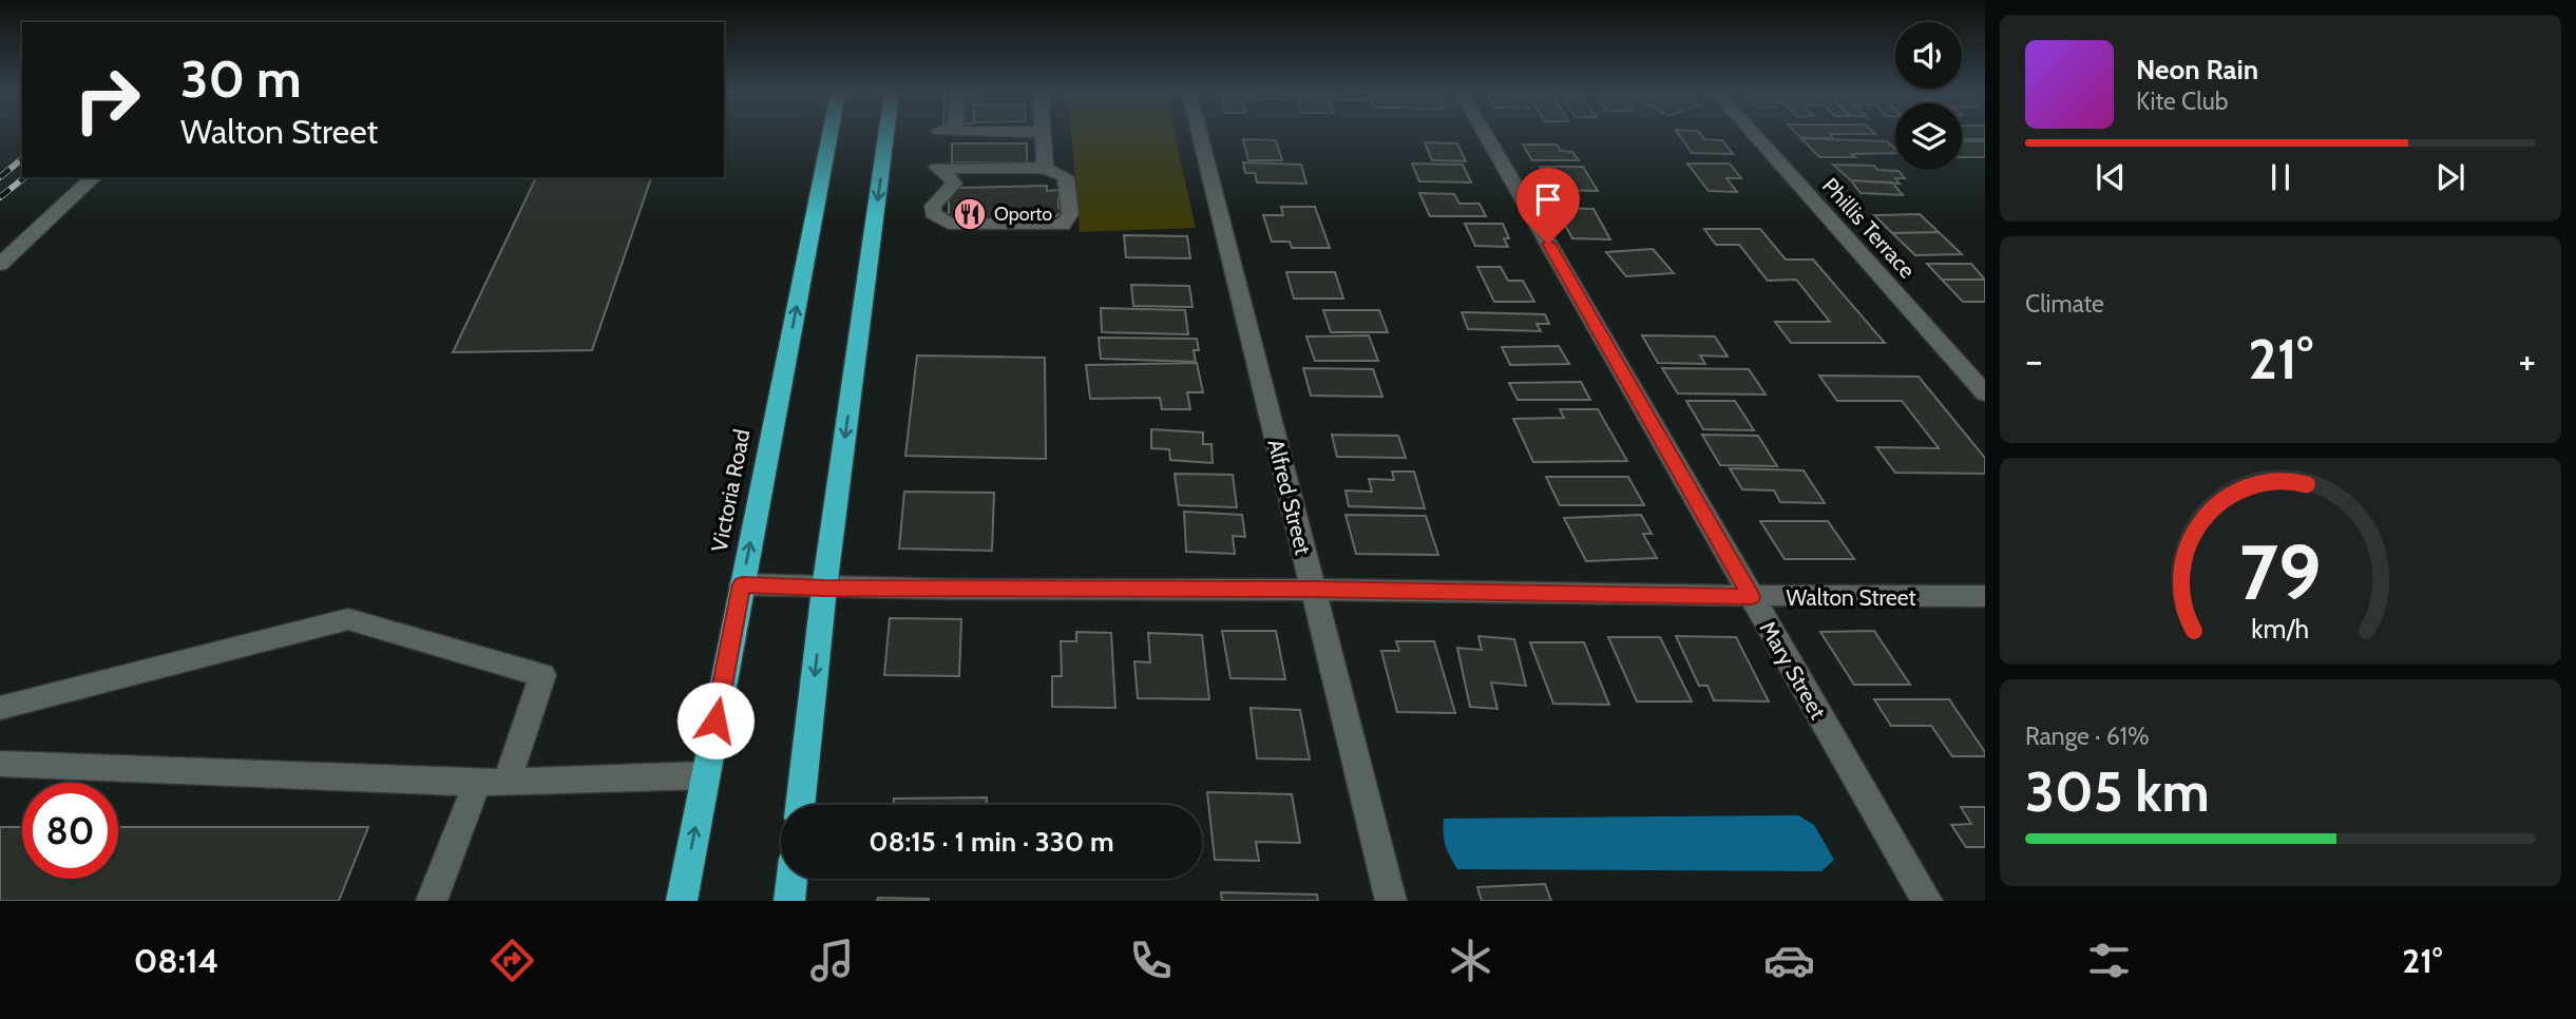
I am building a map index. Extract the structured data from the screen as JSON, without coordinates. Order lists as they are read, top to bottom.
{
  "streets": {
    "highway": ["Victoria Road"],
    "street": [
      "Phillis Terrace",
      "Alfred Street",
      "Walton Street",
      "Mary Street"
    ]
  },
  "crossings": [
    ["Victoria Road", "Walton Street"],
    ["Alfred Street", "Walton Street"],
    ["Walton Street", "Mary Street"]
  ],
  "places": {
    "restaurant": ["Oporto"]
  },
  "page": {
    "turn": ["30 m", "Walton Street"],
    "song": ["Neon Rain", "Kite Club"],
    "tile": [
      "Climate",
      ["Range · 61%", "305 km"]
    ],
    "heat": ["−", "21°", "+"],
    "limit": "80",
    "trip": "08:15 · 1 min · 330 m",
    "tabs": ["08:14", "21°"],
    "gauge": ["79", "km/h"]
  }
}
